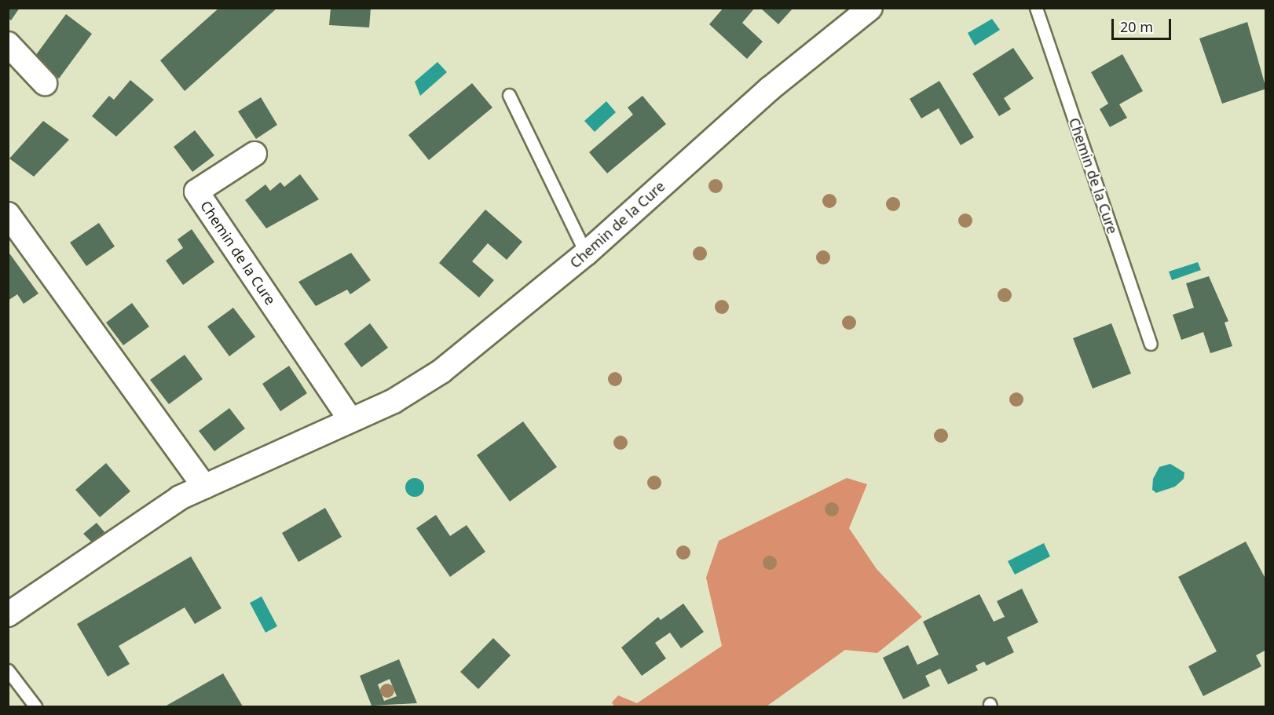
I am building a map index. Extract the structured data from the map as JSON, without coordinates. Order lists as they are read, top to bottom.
{
  "streets": {
    "street": ["Chemin de la Cure"]
  },
  "scale_bar": "20 m"
}
